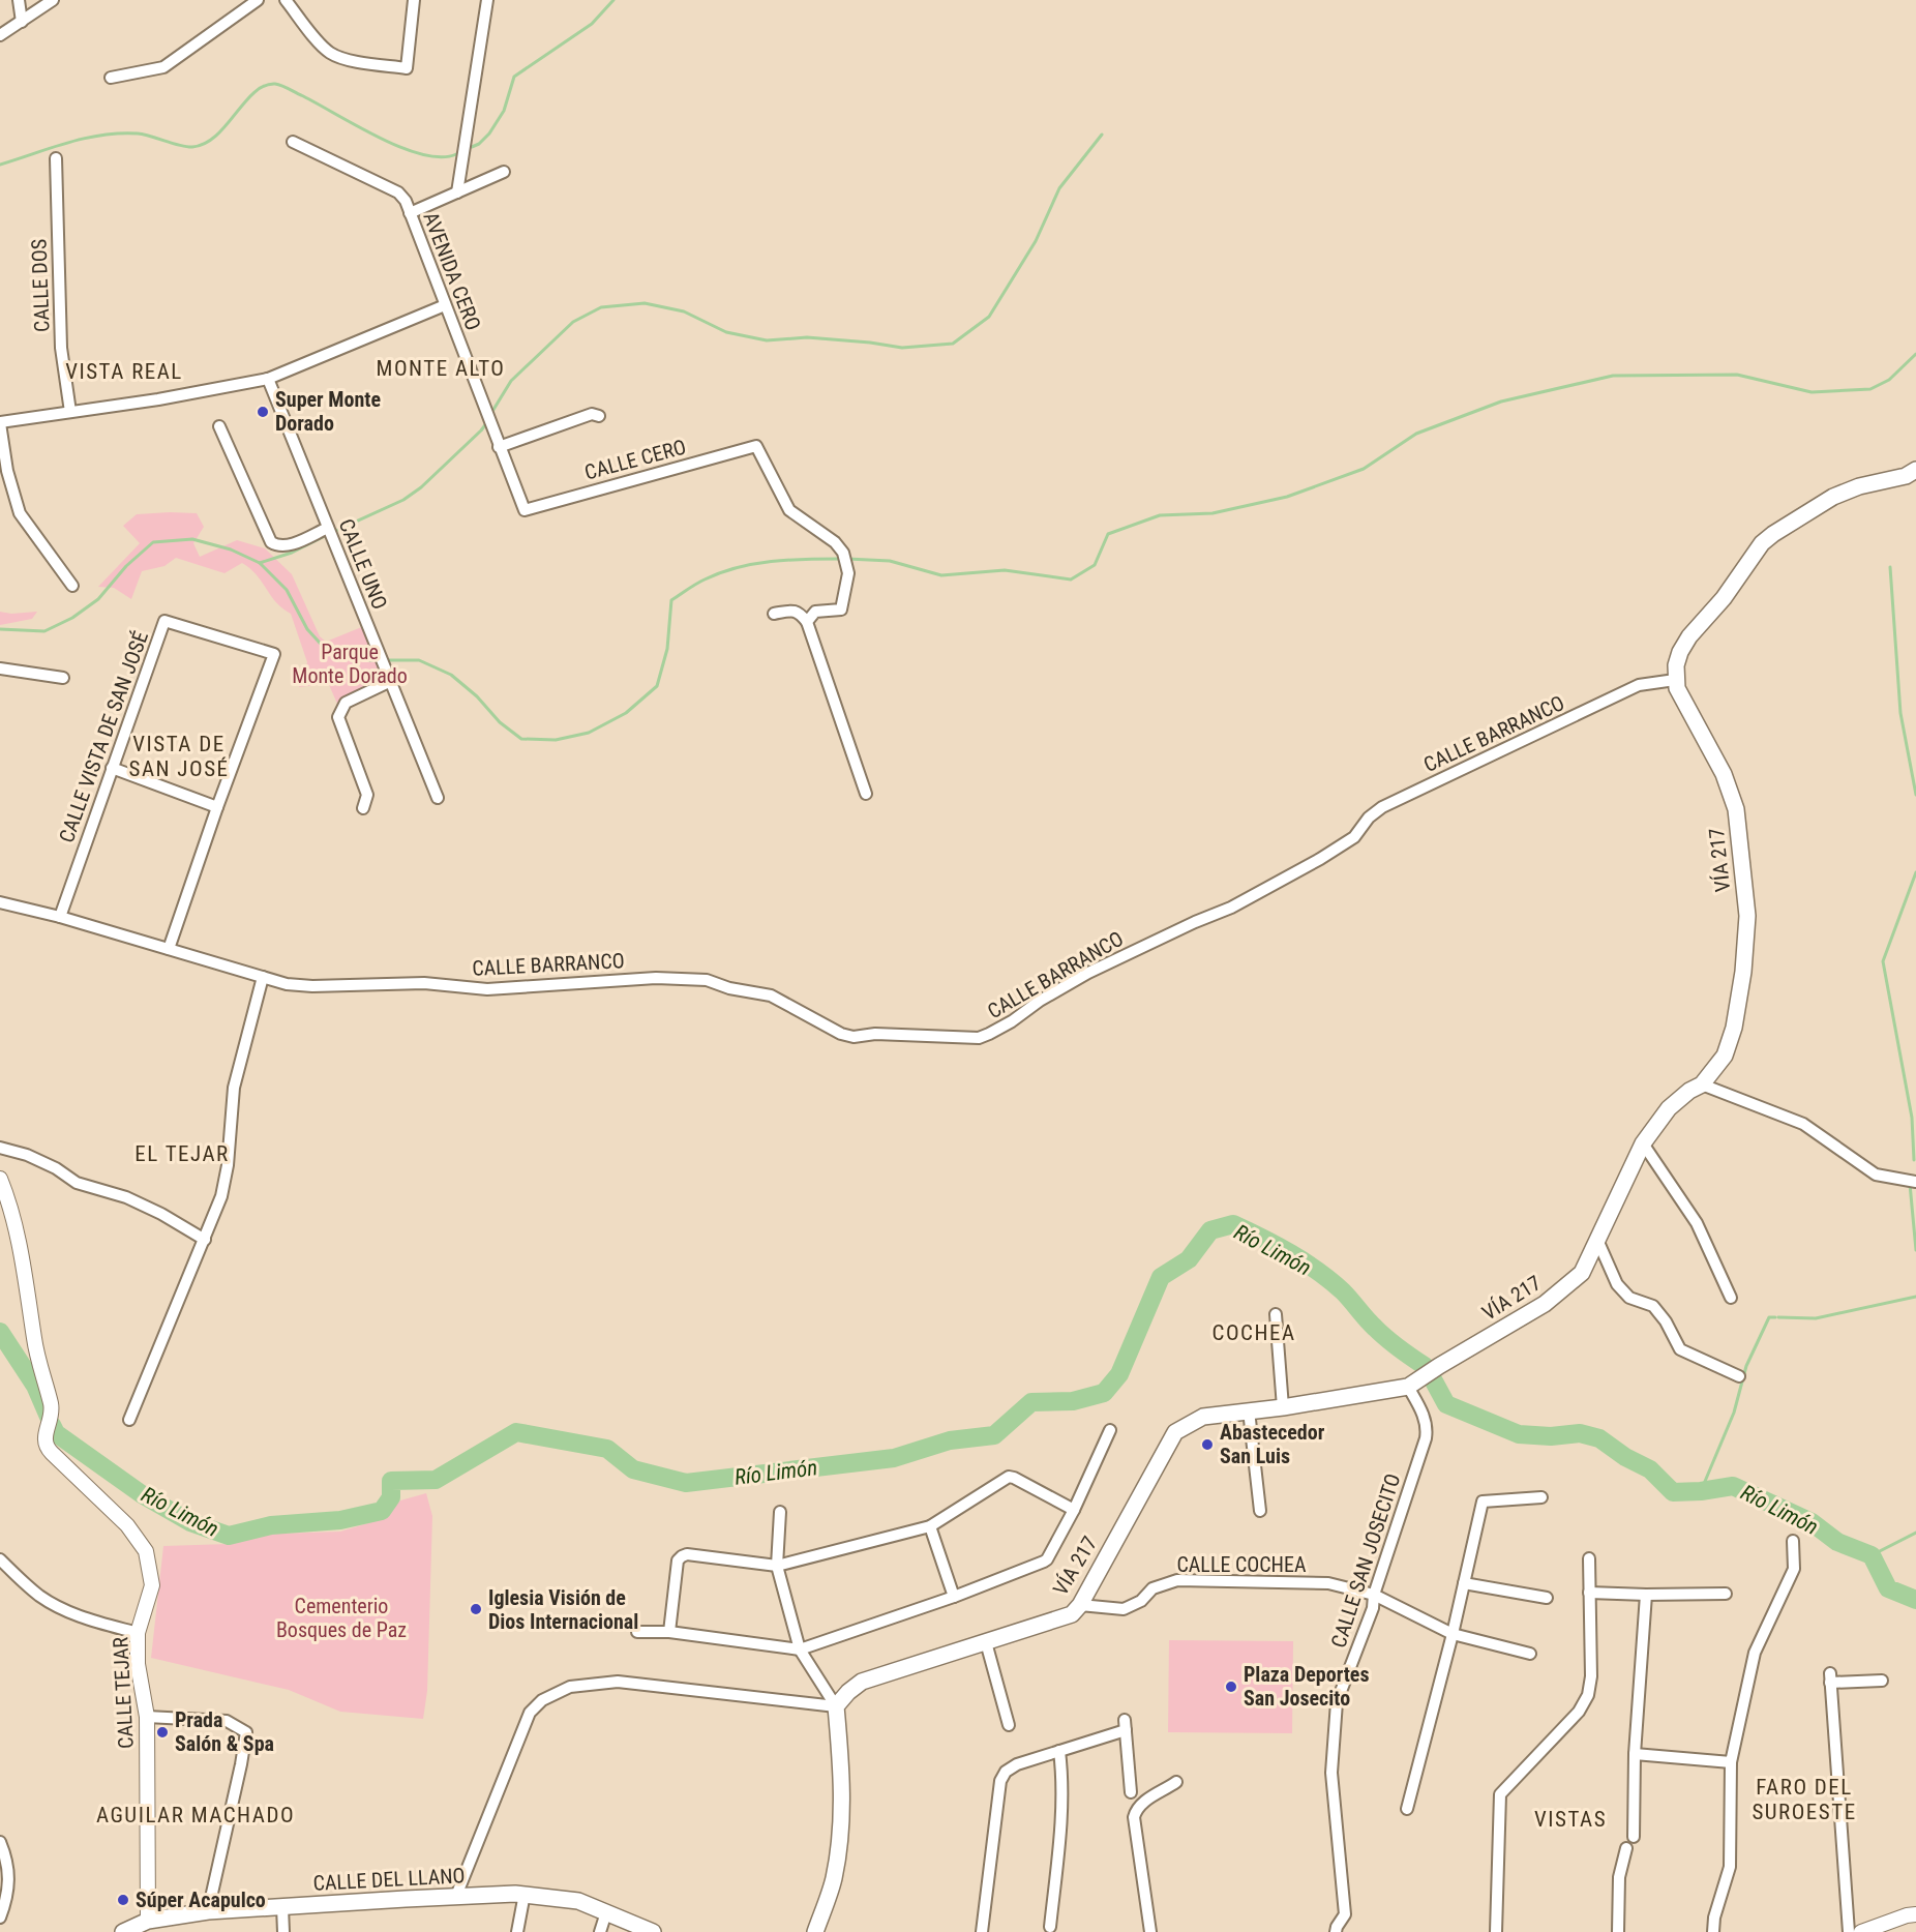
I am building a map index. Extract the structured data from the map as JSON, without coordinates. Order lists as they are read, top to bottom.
{
  "streets": {
    "main road": ["VÍA 217", "CALLE DEL LLANO"],
    "street": [
      "AVENIDA CERO",
      "CALLE DOS",
      "CALLE CERO",
      "CALLE UNO",
      "CALLE BARRANCO",
      "CALLE VISTA DE SAN JOSÉ",
      "CALLE SAN JOSECITO",
      "CALLE COCHEA",
      "CALLE TEJAR"
    ]
  },
  "crossings": [
    ["AVENIDA CERO", "CALLE CERO"],
    ["CALLE BARRANCO", "CALLE VISTA DE SAN JOSÉ"],
    ["CALLE BARRANCO", "VÍA 217"],
    ["VÍA 217", "CALLE SAN JOSECITO"],
    ["VÍA 217", "CALLE COCHEA"],
    ["CALLE SAN JOSECITO", "CALLE COCHEA"],
    ["CALLE TEJAR", "CALLE DEL LLANO"]
  ],
  "districts": [
    "MONTE ALTO",
    "VISTA REAL",
    "VISTA DE SAN JOSÉ",
    "EL TEJAR",
    "COCHEA",
    "FARO DEL SUROESTE",
    "AGUILAR MACHADO",
    "VISTAS"
  ],
  "water": ["Río Limón"],
  "parks": ["Parque Monte Dorado", "Cementerio Bosques de Paz"],
  "places": [
    "Super Monte Dorado",
    "Abastecedor San Luis",
    "Iglesia Visión de Dios Internacional",
    "Plaza Deportes San Josecito",
    "Prada Salón & Spa",
    "Súper Acapulco"
  ]
}
